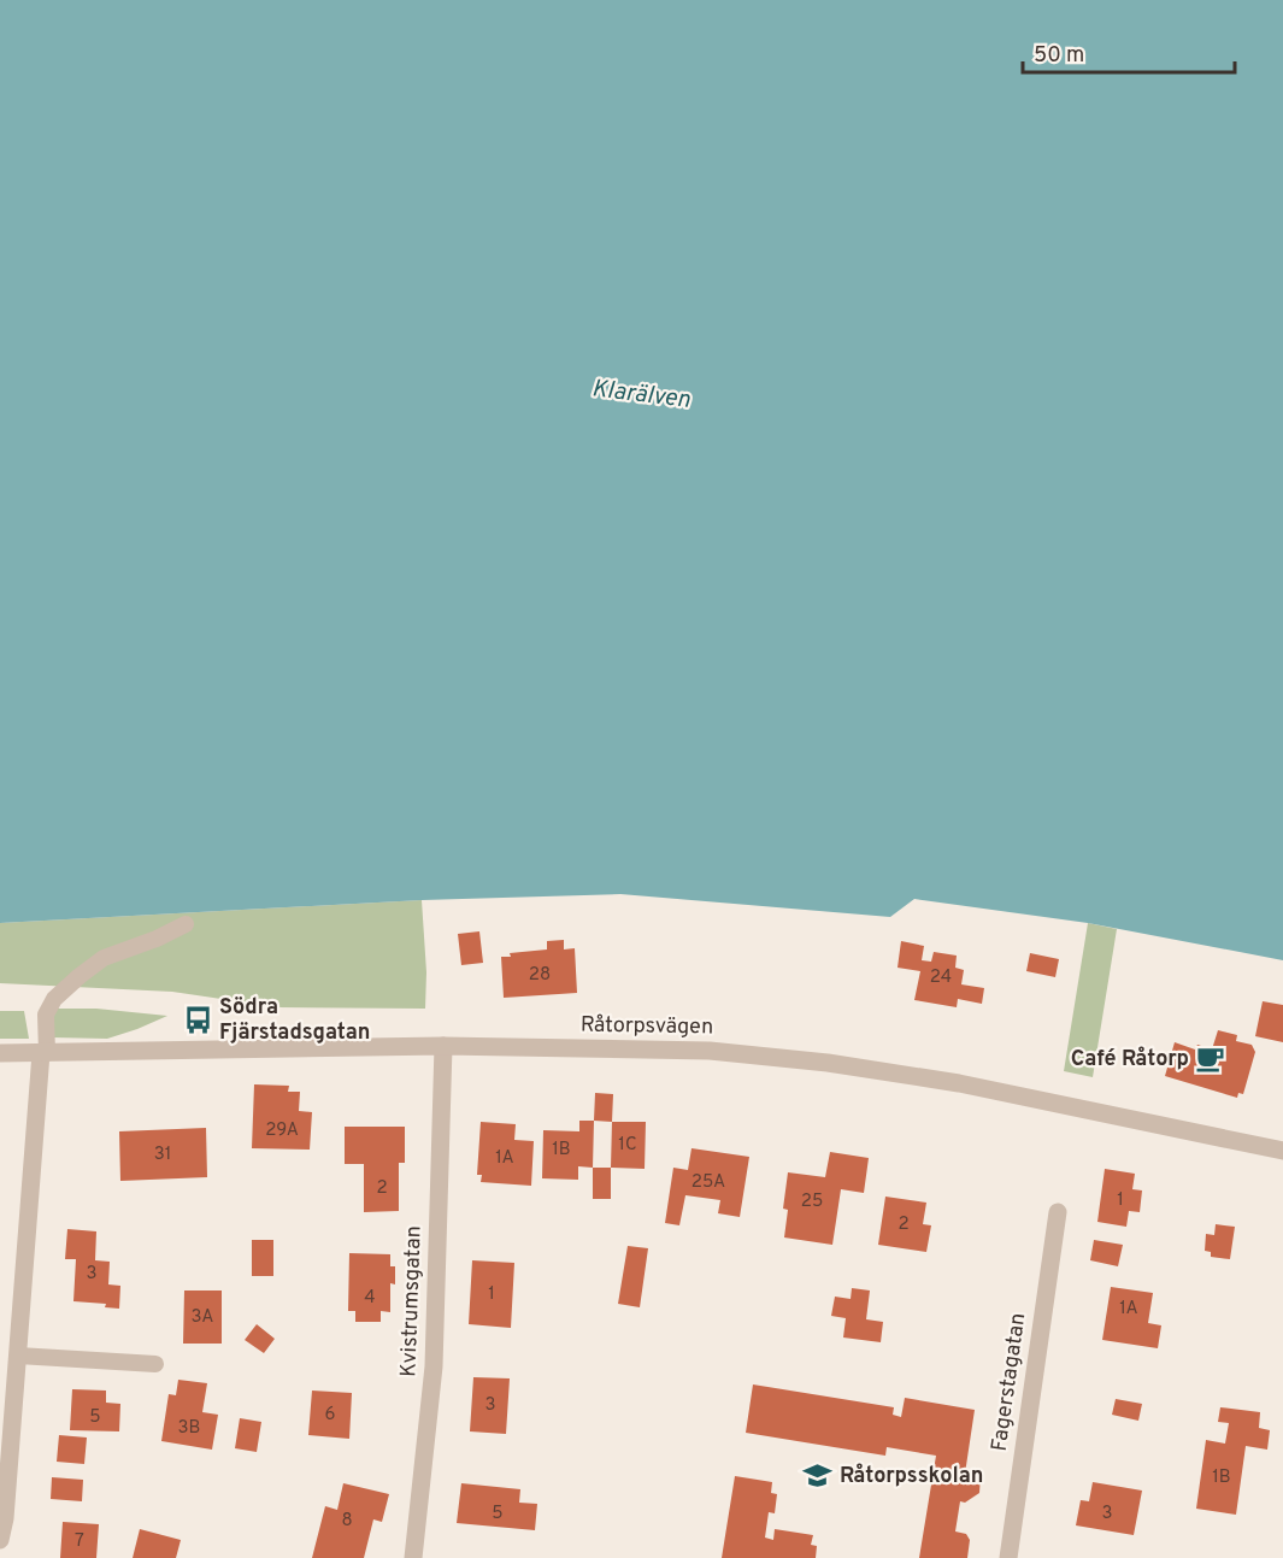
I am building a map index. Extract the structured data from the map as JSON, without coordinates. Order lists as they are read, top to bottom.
{
  "streets": {
    "street": ["Råtorpsvägen", "Kvistrumsgatan", "Fagerstagatan"]
  },
  "crossings": [
    ["Råtorpsvägen", "Kvistrumsgatan"]
  ],
  "water": ["Klarälven"],
  "places": {
    "bus stop": ["Södra Fjärstadsgatan"],
    "cafe": ["Café Råtorp"],
    "school or university": ["Råtorpsskolan"]
  },
  "house_numbers": [
    "28",
    "24",
    "29A",
    "1C",
    "1B",
    "31",
    "1A",
    "25A",
    "2",
    "1",
    "25",
    "2",
    "3",
    "1",
    "4",
    "1A",
    "3A",
    "3",
    "6",
    "5",
    "3B",
    "1B",
    "5",
    "3",
    "8",
    "7"
  ],
  "scale_bar": "50 m"
}
